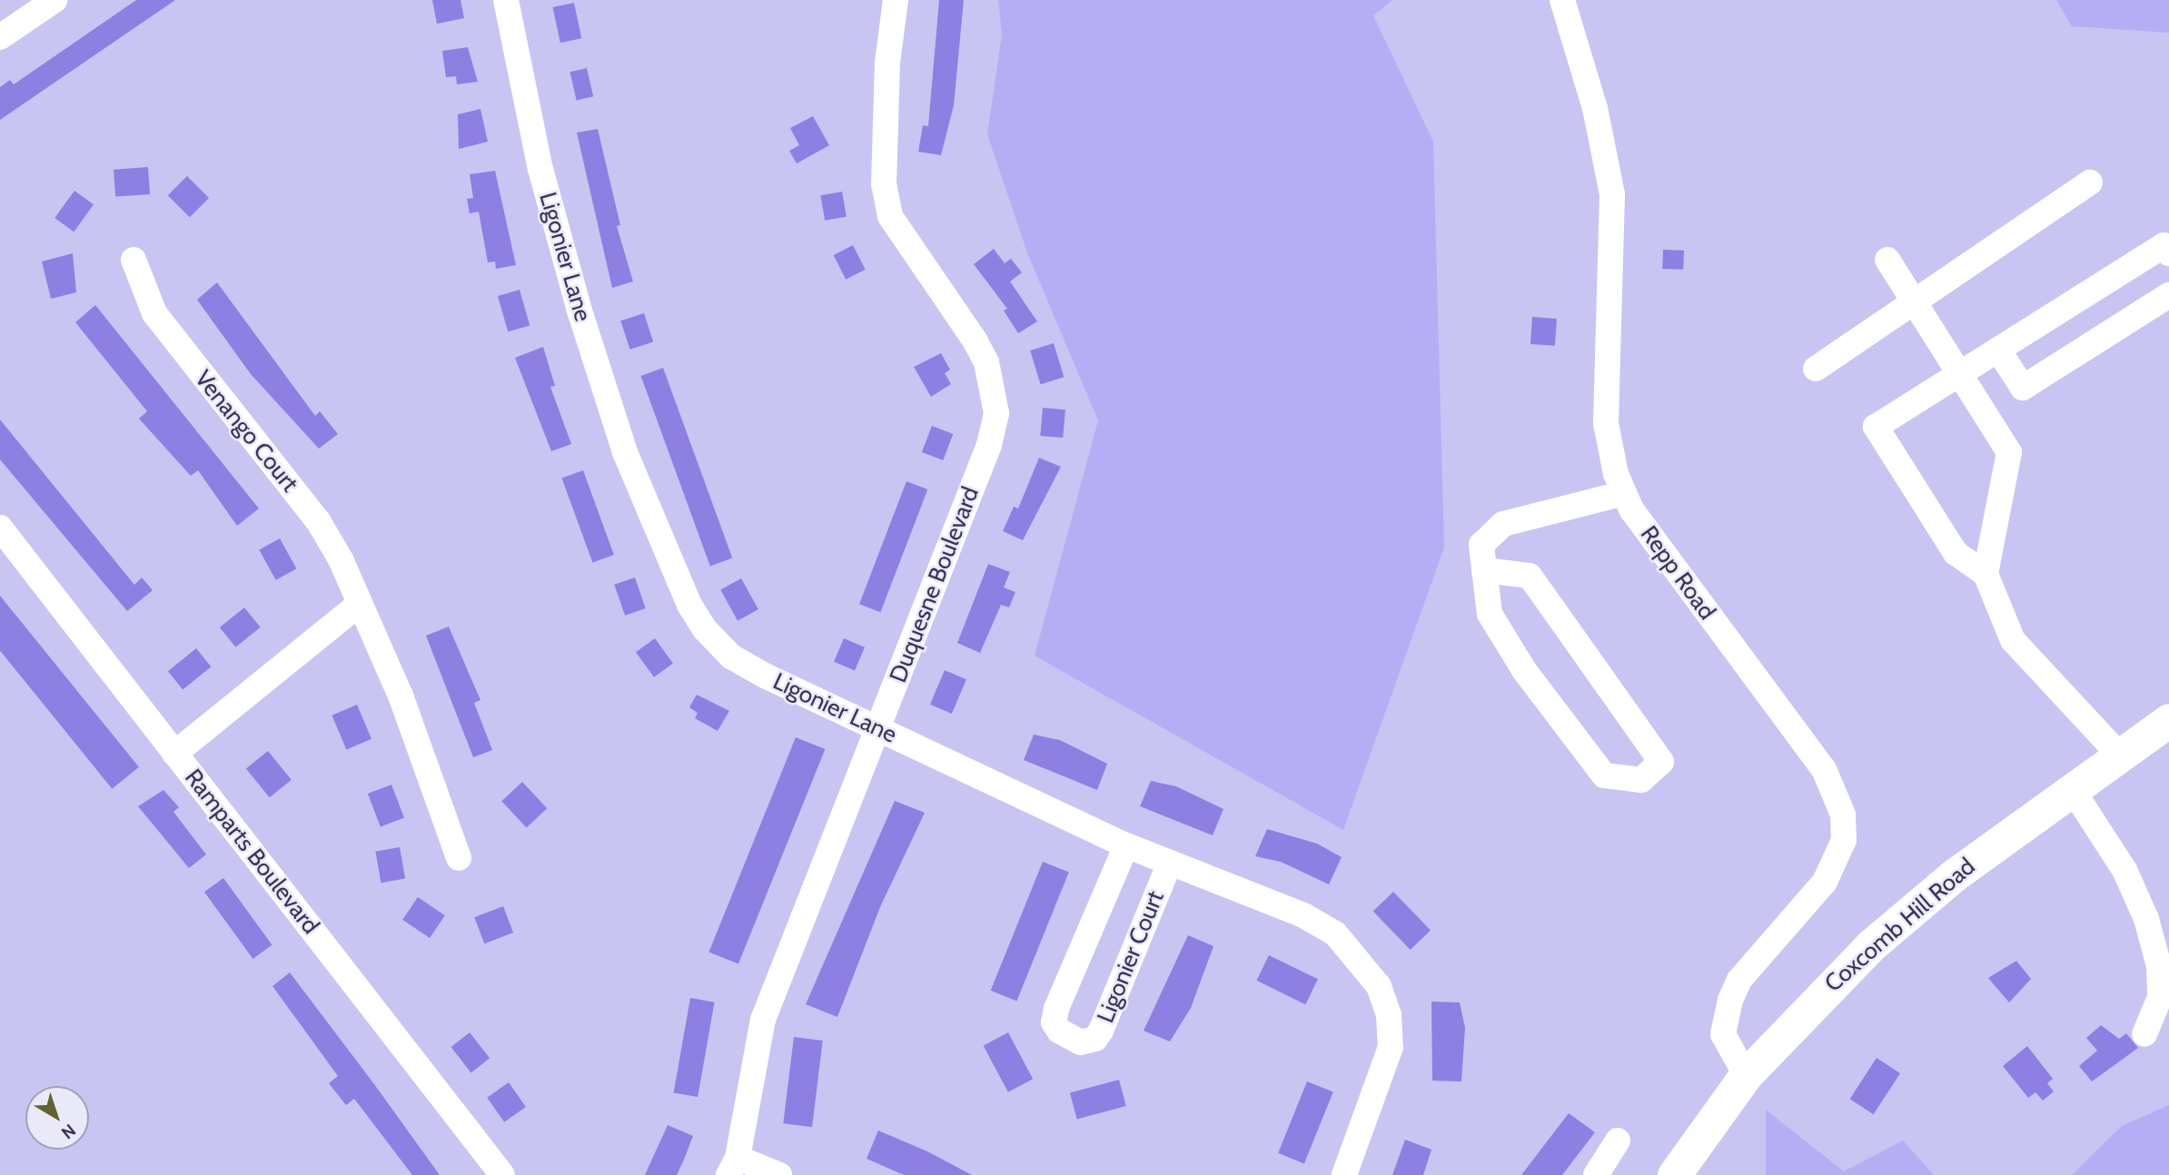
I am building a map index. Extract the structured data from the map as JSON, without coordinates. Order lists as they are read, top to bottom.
{
  "streets": {
    "main road": ["Coxcomb Hill Road"],
    "street": [
      "Ligonier Lane",
      "Venango Court",
      "Repp Road",
      "Duquesne Boulevard",
      "Ramparts Boulevard",
      "Ligonier Court"
    ]
  },
  "crossings": [
    ["Ligonier Lane", "Duquesne Boulevard"],
    ["Ligonier Lane", "Ligonier Court"],
    ["Repp Road", "Coxcomb Hill Road"]
  ],
  "north": "bottom right"
}
